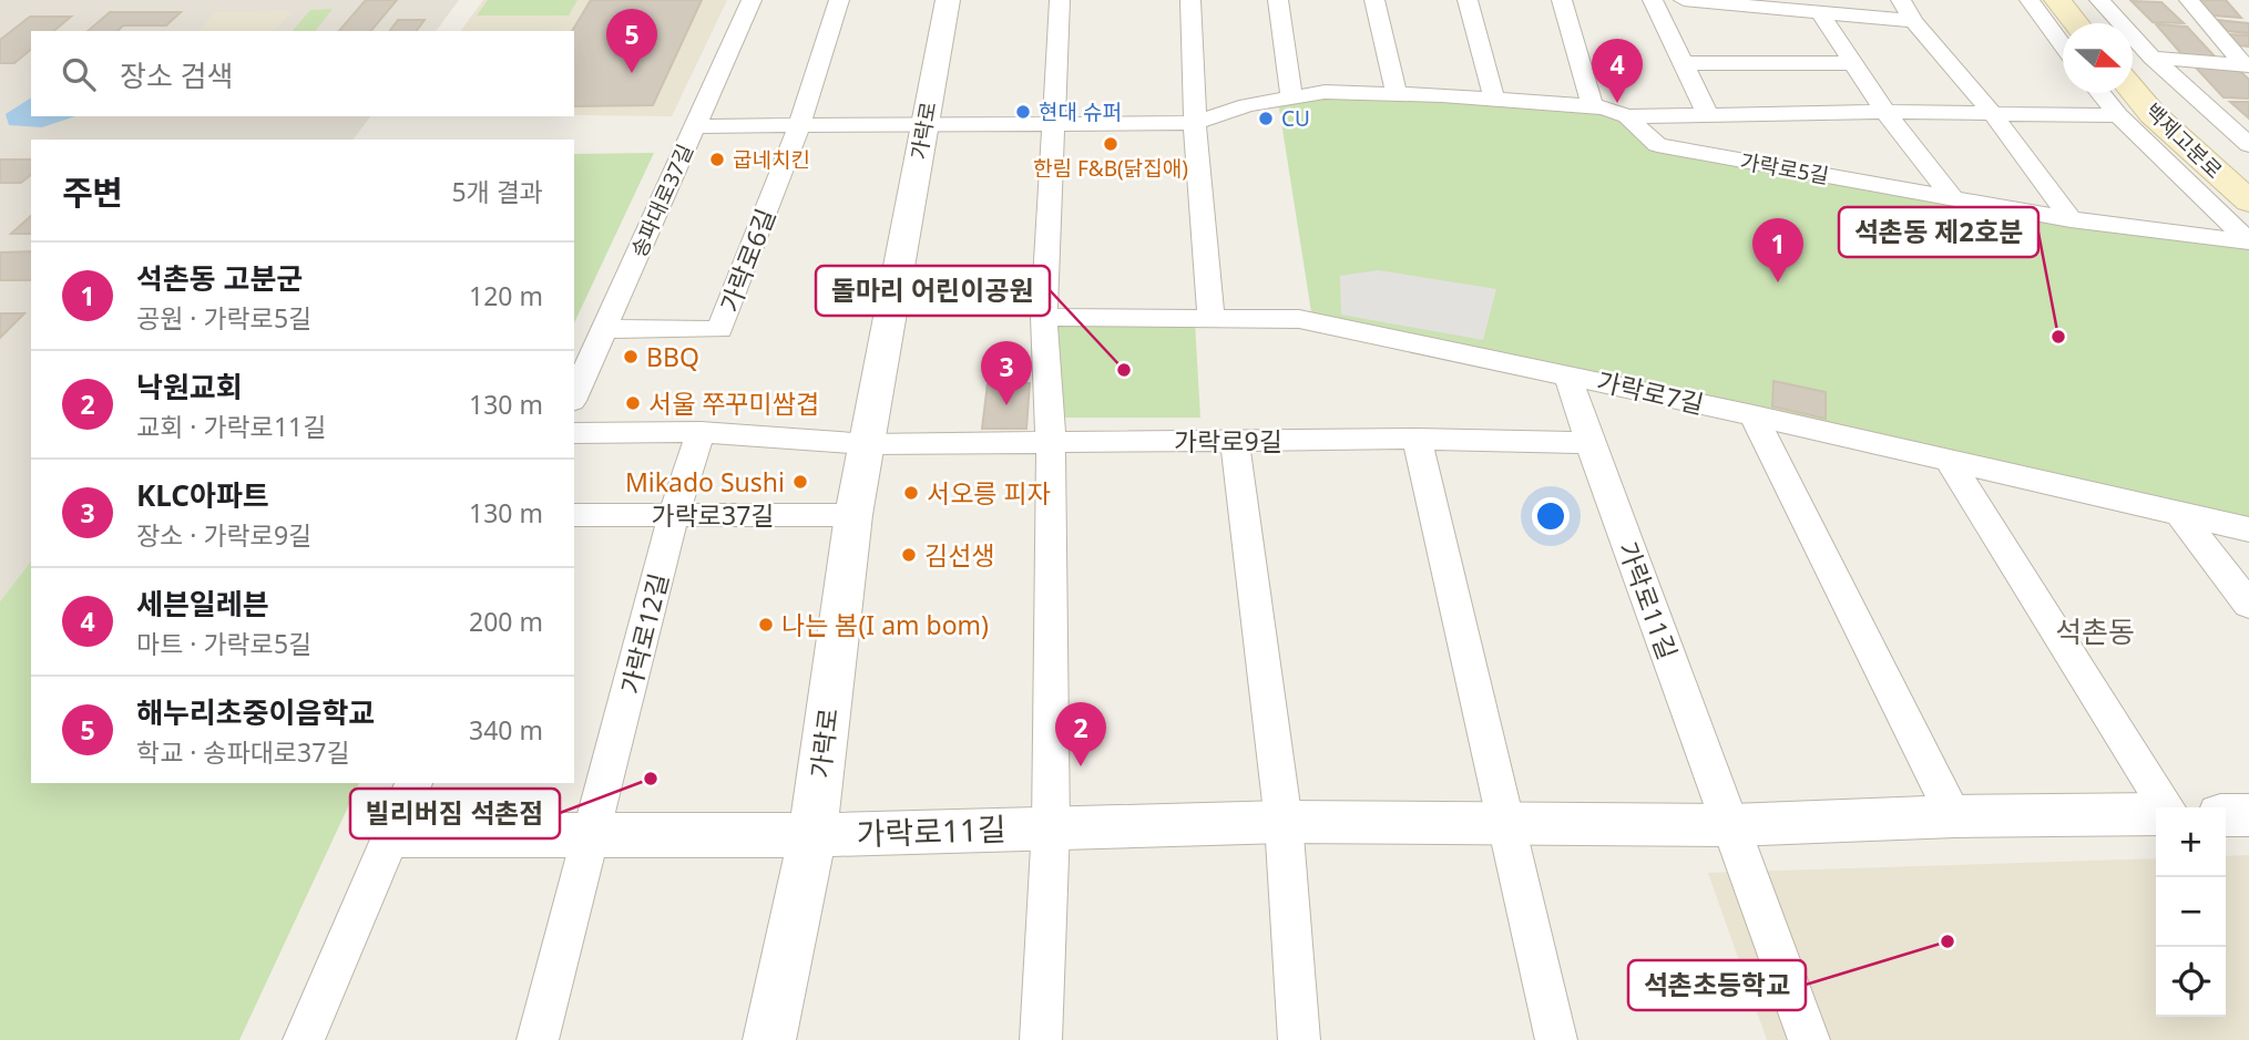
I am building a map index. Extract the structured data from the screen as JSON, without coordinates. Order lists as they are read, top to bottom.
{
  "streets": {
    "main road": ["백제고분로"],
    "street": [
      "가락로",
      "가락로5길",
      "송파대로37길",
      "가락로6길",
      "가락로7길",
      "가락로9길",
      "가락로37길",
      "가락로11길",
      "가락로12길"
    ]
  },
  "crossings": [
    ["가락로", "가락로5길"],
    ["가락로", "가락로9길"],
    ["가락로", "가락로37길"],
    ["가락로", "가락로11길"],
    ["송파대로37길", "가락로6길"],
    ["가락로7길", "가락로11길"],
    ["가락로9길", "가락로11길"],
    ["가락로37길", "가락로12길"]
  ],
  "districts": ["석촌동"],
  "places": [
    "현대 슈퍼",
    "CU",
    "한림 F&B(닭집애)",
    "굽네치킨",
    "석촌동 제2호분",
    "BBQ",
    "돌마리 어린이공원",
    "서울 쭈꾸미쌈겹",
    "Mikado Sushi",
    "서오릉 피자",
    "김선생",
    "나는 봄(I am bom)",
    "빌리버짐 석촌점",
    "석촌초등학교"
  ],
  "north": "right",
  "page": {
    "pins": [
      "5",
      "4",
      "1",
      "3",
      "2"
    ],
    "search": "장소 검색",
    "heading": ["주변", "5개 결과"],
    "list": [
      {
        "mark": "1",
        "name": "석촌동 고분군",
        "note": "공원 · 가락로5길",
        "value": "120 m"
      },
      {
        "mark": "2",
        "name": "낙원교회",
        "note": "교회 · 가락로11길",
        "value": "130 m"
      },
      {
        "mark": "3",
        "name": "KLC아파트",
        "note": "장소 · 가락로9길",
        "value": "130 m"
      },
      {
        "mark": "4",
        "name": "세븐일레븐",
        "note": "마트 · 가락로5길",
        "value": "200 m"
      },
      {
        "mark": "5",
        "name": "해누리초중이음학교",
        "note": "학교 · 송파대로37길",
        "value": "340 m"
      }
    ],
    "map_buttons": ["+", "−"]
  }
}
